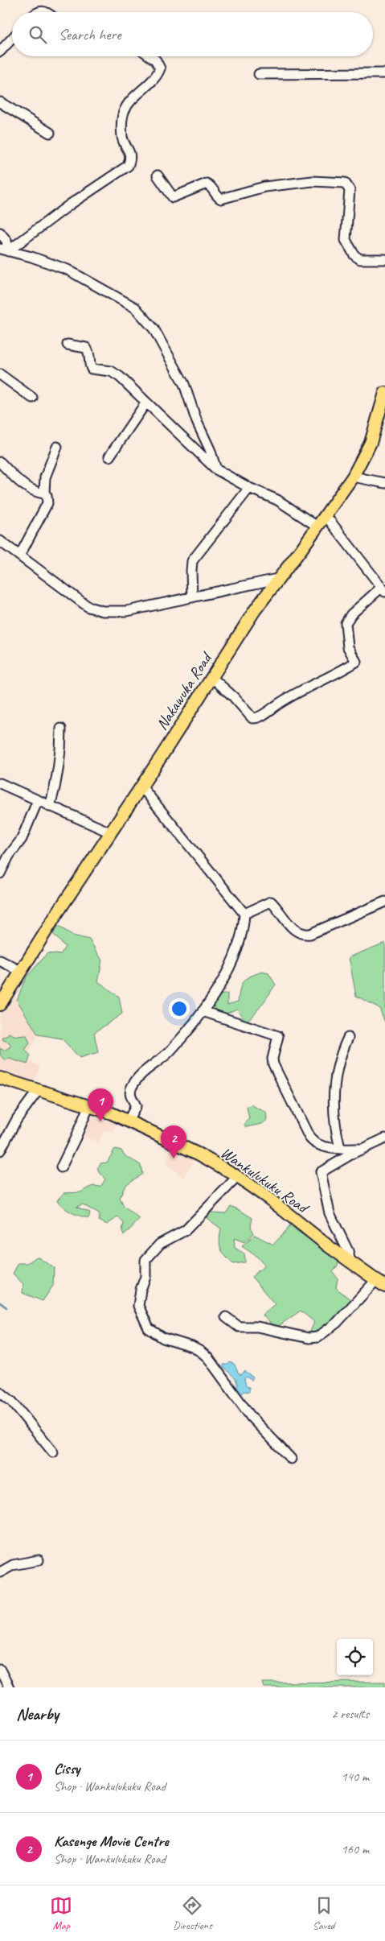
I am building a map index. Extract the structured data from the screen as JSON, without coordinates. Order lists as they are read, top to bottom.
{
  "streets": {
    "main road": ["Nakawuka Road", "Wankulukuku Road"]
  },
  "page": {
    "search": "Search here",
    "pins": ["1", "2"],
    "heading": ["Nearby", "2 results"],
    "list": [
      {
        "mark": "1",
        "name": "Cissy",
        "note": "Shop · Wankulukuku Road",
        "value": "140 m"
      },
      {
        "mark": "2",
        "name": "Kasenge Movie Centre",
        "note": "Shop · Wankulukuku Road",
        "value": "160 m"
      }
    ],
    "nav": ["Map", "Directions", "Saved"]
  }
}
